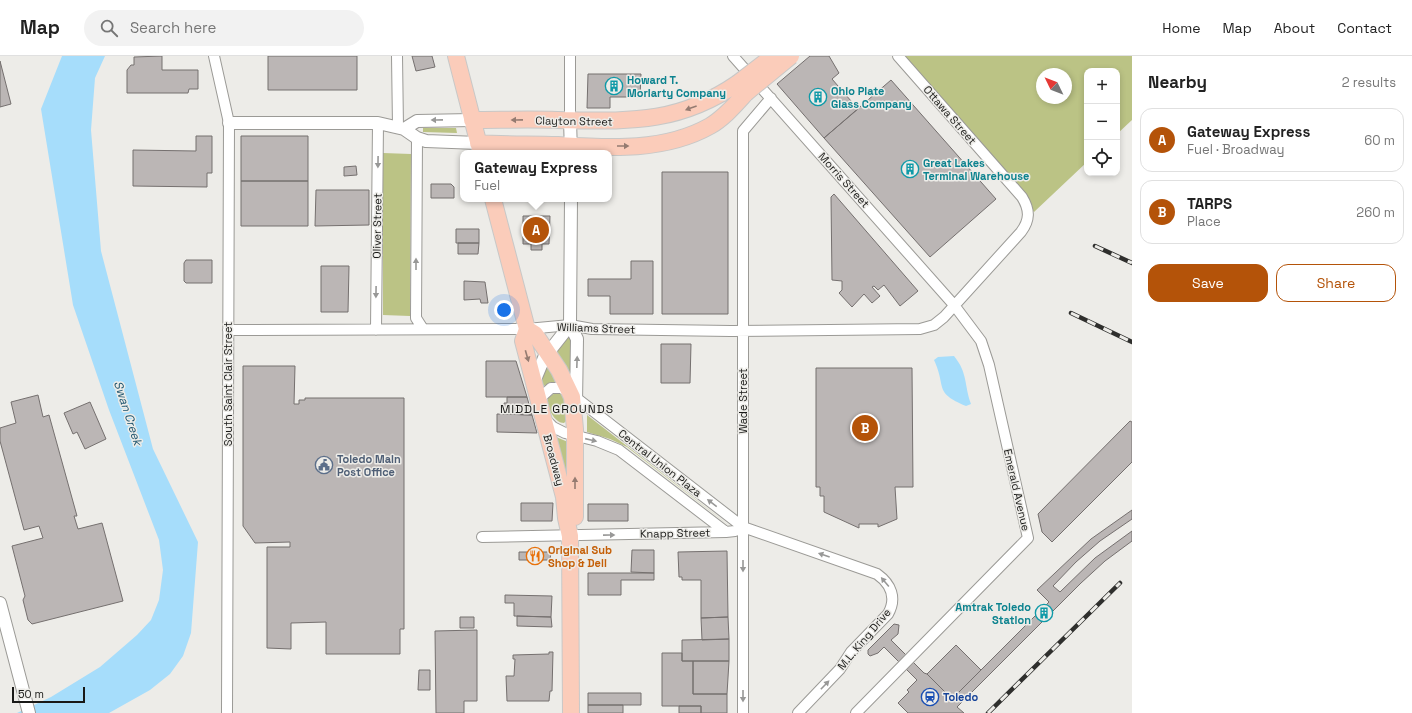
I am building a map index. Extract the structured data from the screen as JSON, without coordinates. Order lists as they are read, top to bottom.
{
  "streets": {
    "main road": ["Clayton Street", "Broadway"],
    "street": [
      "Ottawa Street",
      "Morris Street",
      "Oliver Street",
      "Williams Street",
      "South Saint Clair Street",
      "Wade Street",
      "Central Union Plaza",
      "Emerald Avenue",
      "Knapp Street",
      "M.L. King Drive"
    ]
  },
  "crossings": [
    ["Ottawa Street", "Morris Street"],
    ["Ottawa Street", "Williams Street"],
    ["Ottawa Street", "Emerald Avenue"],
    ["Morris Street", "Williams Street"],
    ["Morris Street", "Wade Street"],
    ["Morris Street", "Emerald Avenue"],
    ["Oliver Street", "Williams Street"],
    ["Williams Street", "South Saint Clair Street"],
    ["Williams Street", "Wade Street"],
    ["Williams Street", "Broadway"],
    ["Williams Street", "Emerald Avenue"],
    ["Wade Street", "Central Union Plaza"],
    ["Wade Street", "Knapp Street"],
    ["Wade Street", "M.L. King Drive"],
    ["Broadway", "Central Union Plaza"],
    ["Broadway", "Knapp Street"],
    ["Central Union Plaza", "Knapp Street"],
    ["Central Union Plaza", "M.L. King Drive"],
    ["Knapp Street", "M.L. King Drive"]
  ],
  "one_way": ["Clayton Street", "Knapp Street"],
  "districts": ["MIDDLE GROUNDS"],
  "water": ["Swan Creek"],
  "places": {
    "building": [
      "Howard T. Moriarty Company",
      "Ohio Plate Glass Company",
      "Great Lakes Terminal Warehouse",
      "Amtrak Toledo Station"
    ],
    "public building": ["Toledo Main Post Office"],
    "restaurant": ["Original Sub Shop & Deli"],
    "station": ["Toledo"]
  },
  "scale_bar": "50 m",
  "north": "top left",
  "page": {
    "header": "Map",
    "search": "Search here",
    "nav": [
      "Home",
      "Map",
      "About",
      "Contact"
    ],
    "heading": ["Nearby", "2 results"],
    "map_buttons": ["+", "−"],
    "list": [
      {
        "mark": "A",
        "name": "Gateway Express",
        "note": "Fuel · Broadway",
        "value": "60 m"
      },
      {
        "mark": "B",
        "name": "TARPS",
        "note": "Place",
        "value": "260 m"
      }
    ],
    "popup": ["Gateway Express", "Fuel"],
    "pins": ["A", "B"],
    "buttons": ["Save", "Share"],
    "scale": "50 m"
  }
}
